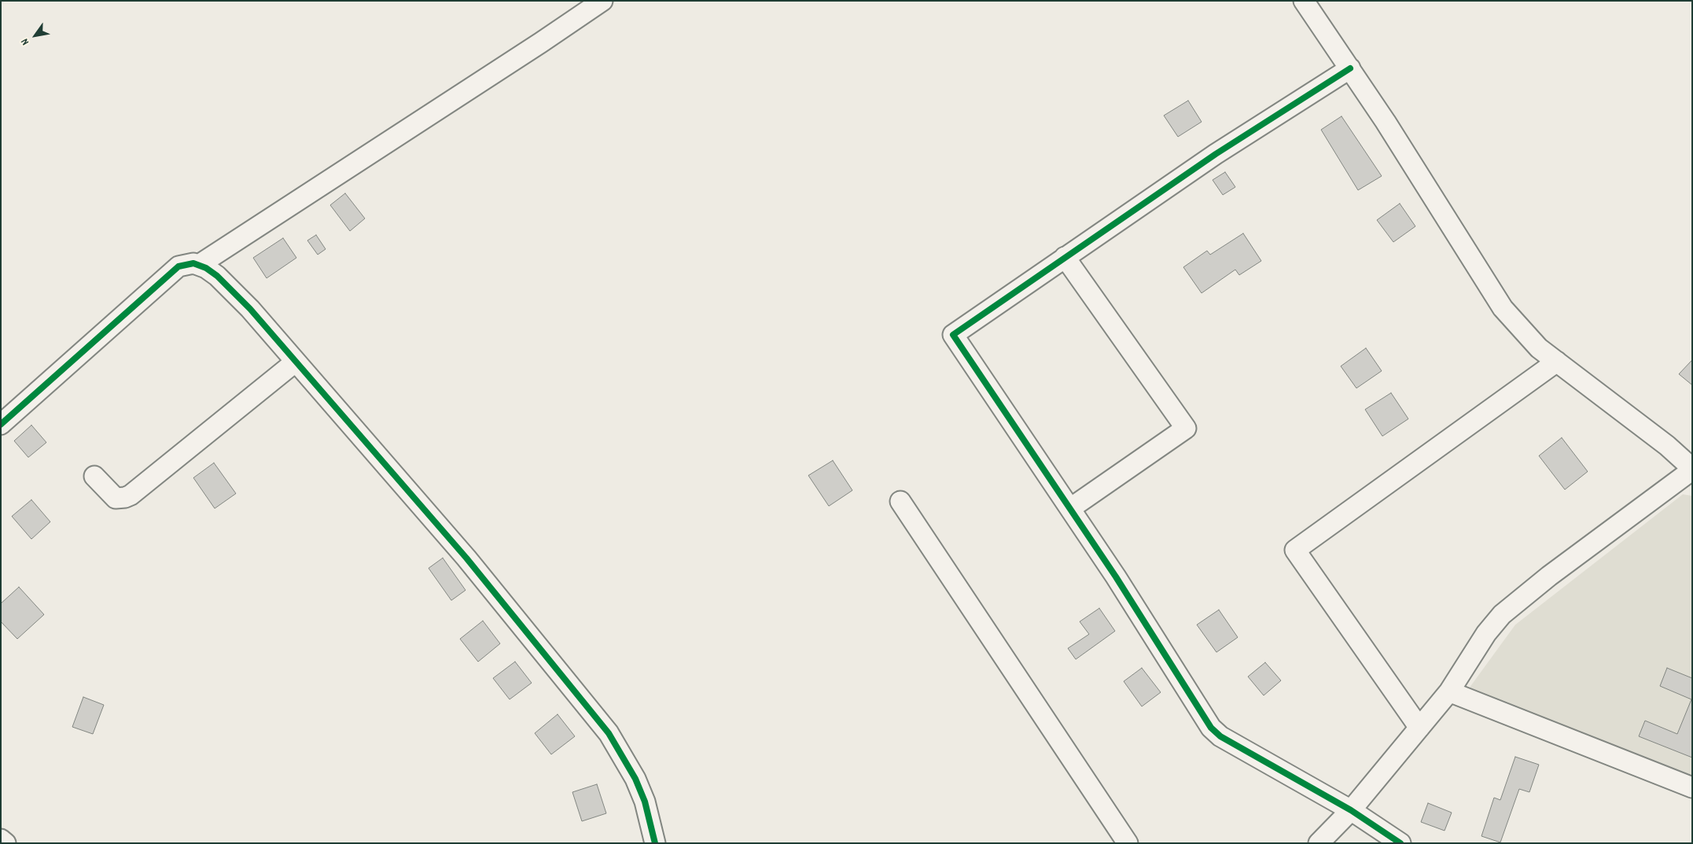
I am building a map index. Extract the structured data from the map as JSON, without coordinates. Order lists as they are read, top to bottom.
{
  "north": "bottom left"
}
